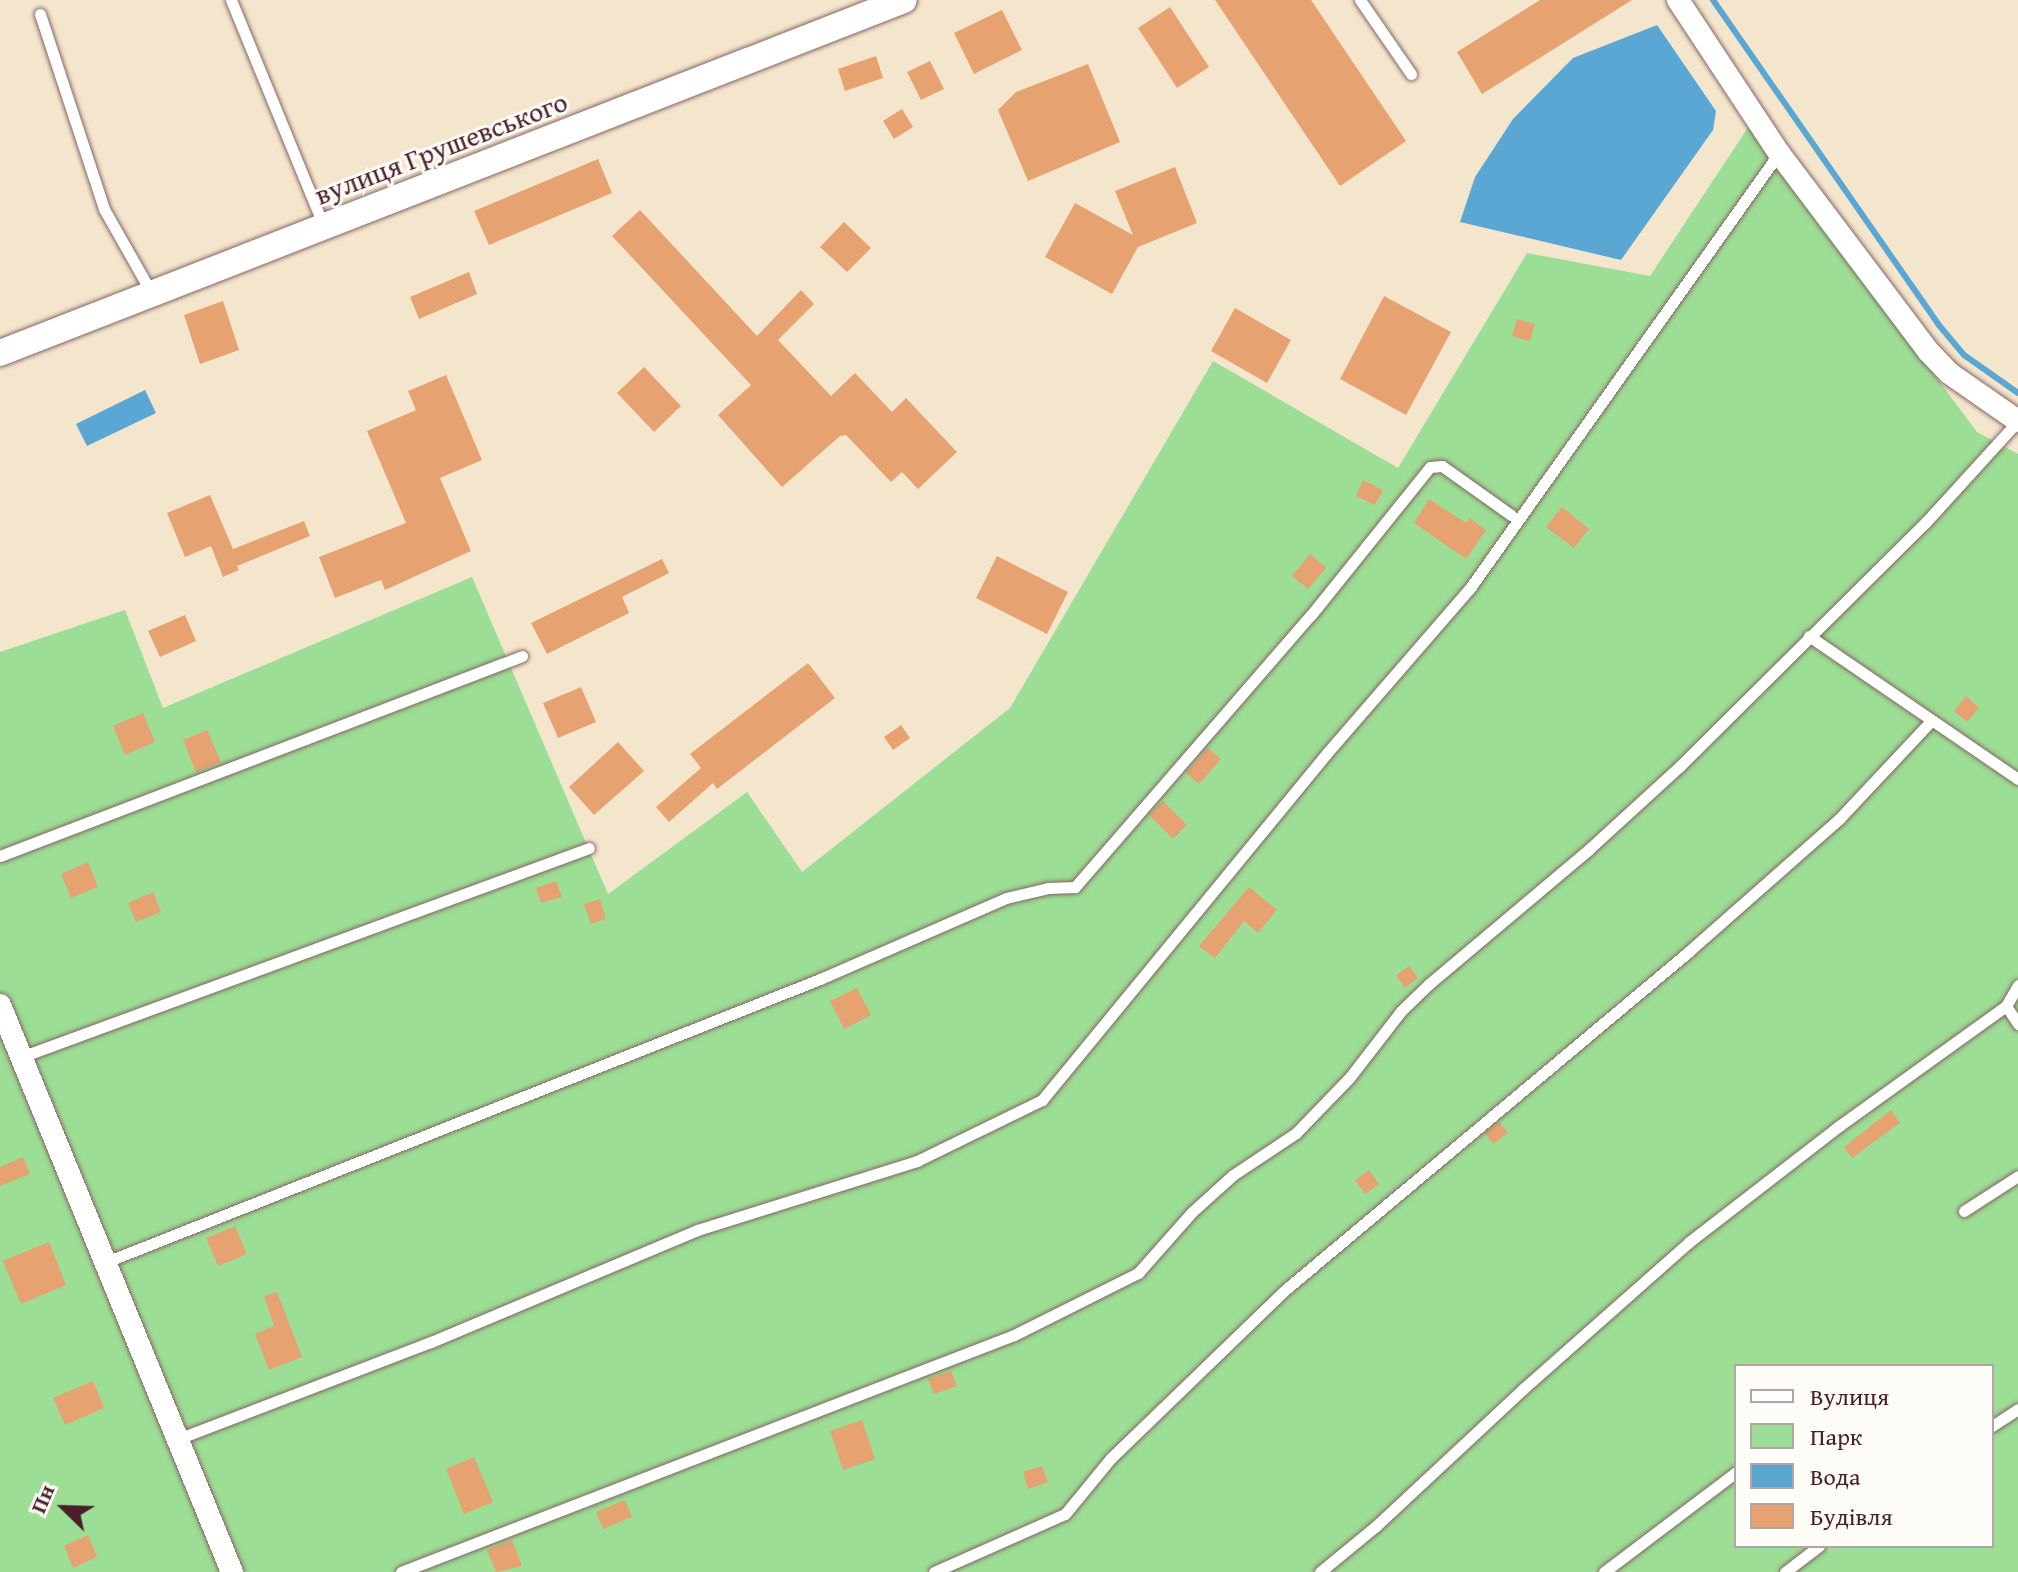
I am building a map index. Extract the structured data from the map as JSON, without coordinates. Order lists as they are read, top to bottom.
{
  "streets": {
    "street": ["вулиця Грушевського"]
  },
  "legend": [
    "Вулиця",
    "Парк",
    "Вода",
    "Будівля"
  ],
  "north": "top left"
}
